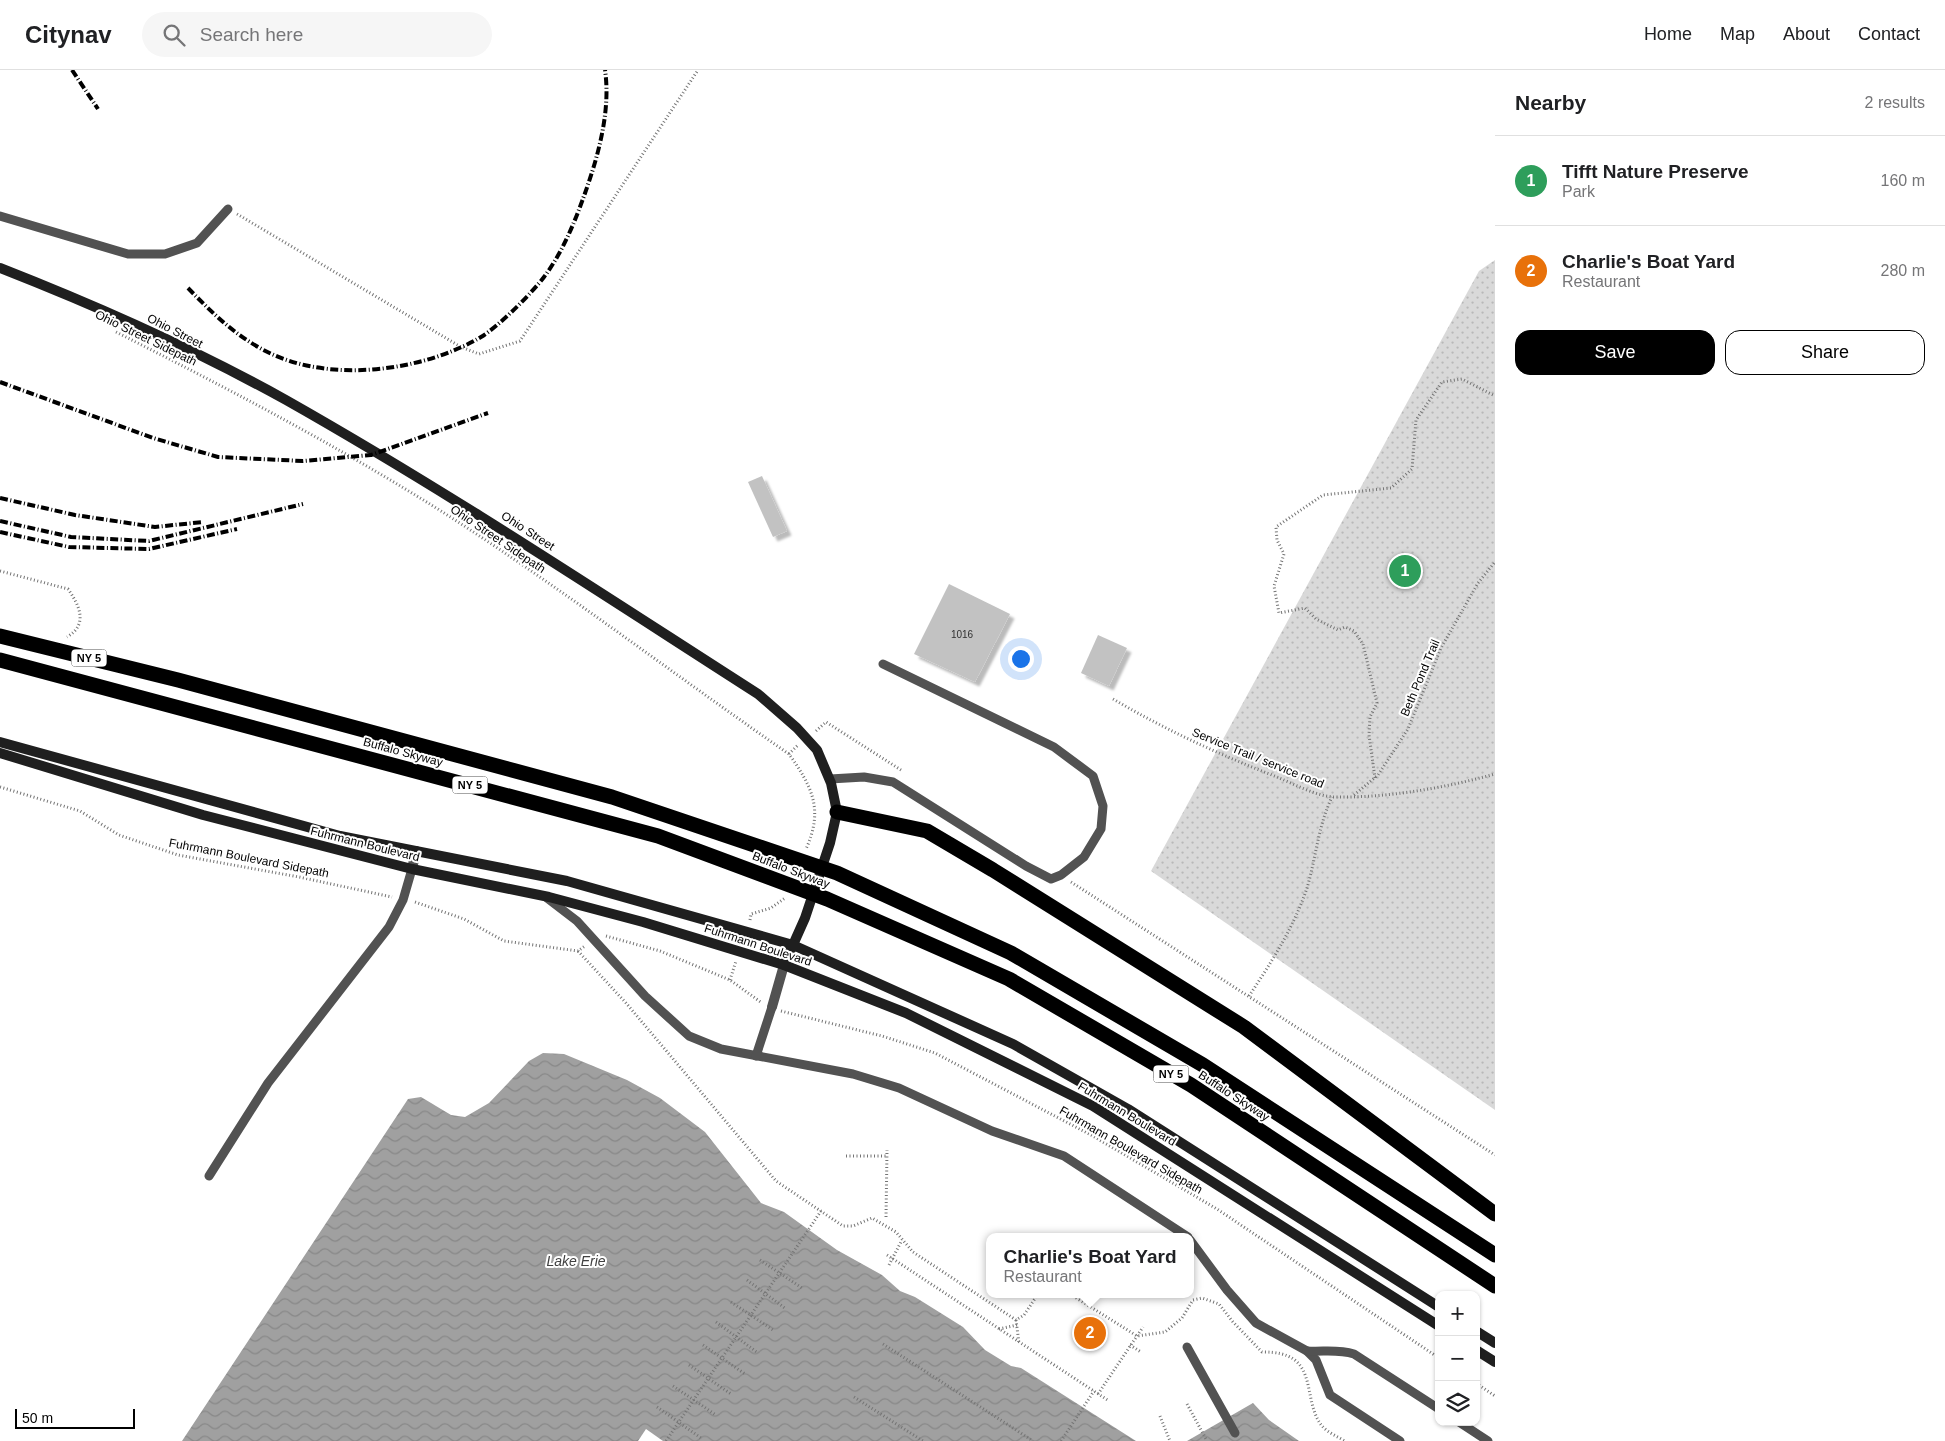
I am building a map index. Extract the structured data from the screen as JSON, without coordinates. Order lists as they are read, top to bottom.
{
  "streets": {
    "highway": ["NY 5", "Buffalo Skyway"],
    "street": ["Ohio Street", "Fuhrmann Boulevard"],
    "path": [
      "Ohio Street Sidepath",
      "Beth Pond Trail",
      "Service Trail / service road",
      "Fuhrmann Boulevard Sidepath"
    ]
  },
  "crossings": [
    ["Ohio Street", "Fuhrmann Boulevard"],
    ["Ohio Street Sidepath", "Buffalo Skyway"],
    ["Beth Pond Trail", "Service Trail / service road"]
  ],
  "water": ["Lake Erie"],
  "house_numbers": ["1016"],
  "scale_bar": "50 m",
  "page": {
    "header": "Citynav",
    "search": "Search here",
    "nav": [
      "Home",
      "Map",
      "About",
      "Contact"
    ],
    "heading": ["Nearby", "2 results"],
    "list": [
      {
        "mark": "1",
        "name": "Tifft Nature Preserve",
        "note": "Park",
        "value": "160 m"
      },
      {
        "mark": "2",
        "name": "Charlie's Boat Yard",
        "note": "Restaurant",
        "value": "280 m"
      }
    ],
    "buttons": ["Save", "Share"],
    "pins": ["1", "2"],
    "popup": ["Charlie's Boat Yard", "Restaurant"],
    "map_buttons": ["+", "−"],
    "scale": "50 m"
  }
}
